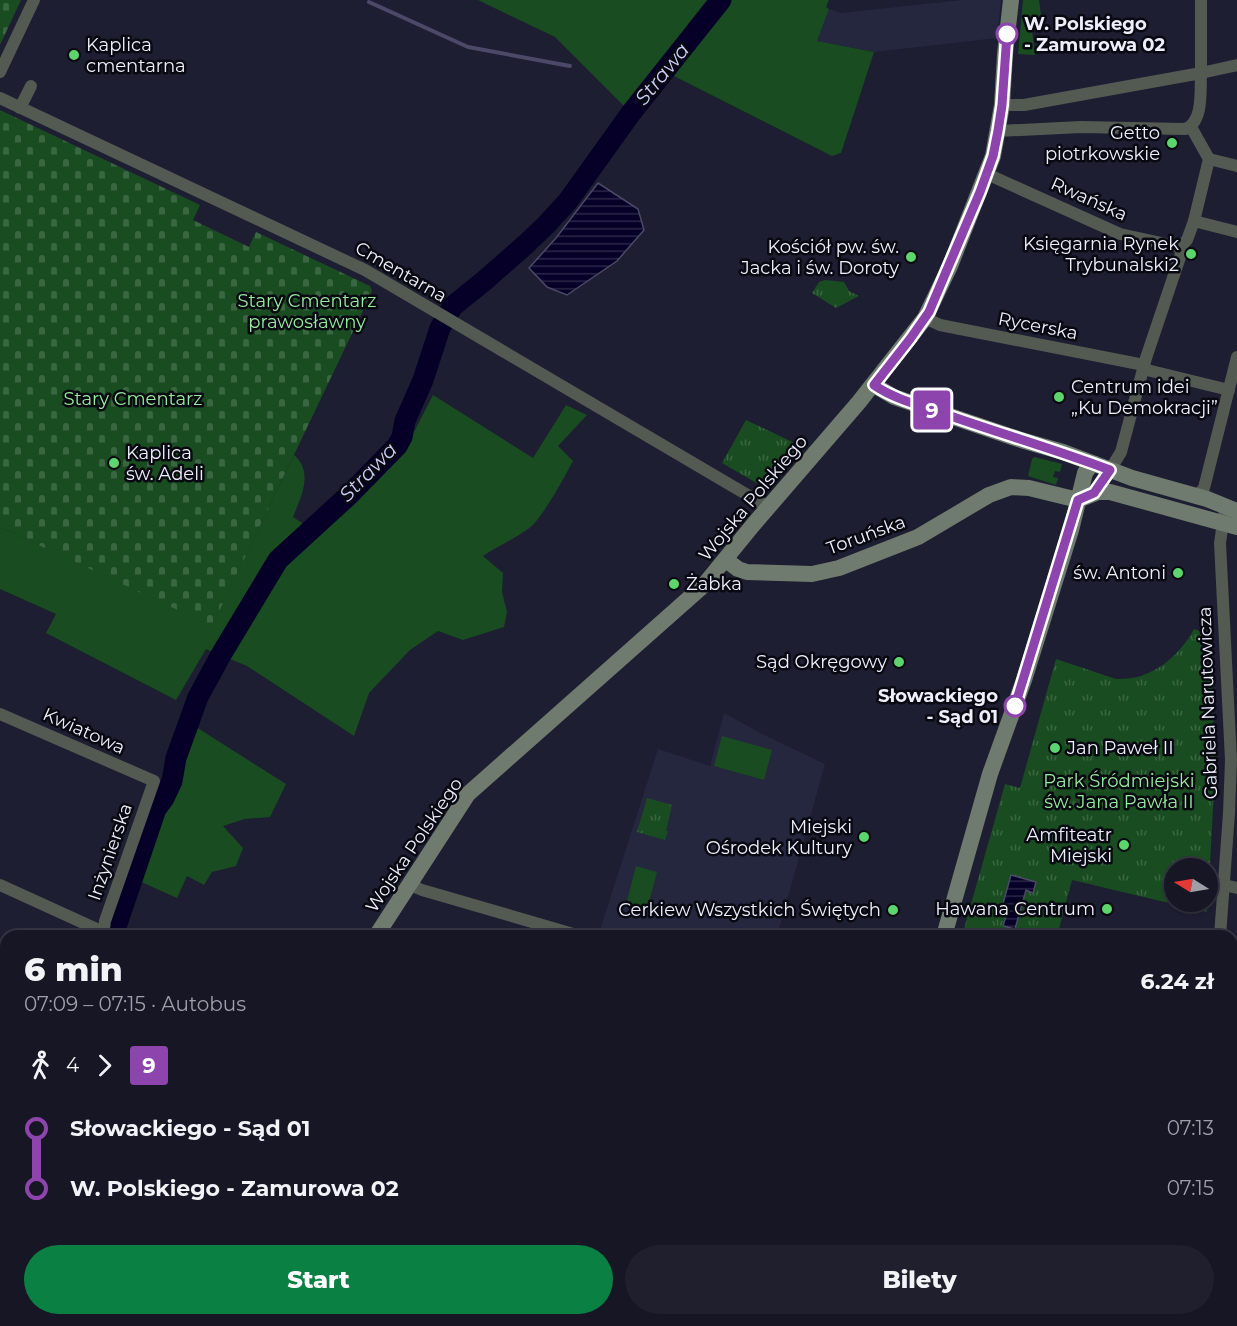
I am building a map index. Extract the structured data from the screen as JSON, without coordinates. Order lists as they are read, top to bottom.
{
  "streets": {
    "street": [
      "Rwańska",
      "Cmentarna",
      "Rycerska",
      "Wojska Polskiego",
      "Toruńska",
      "Gabriela Narutowicza",
      "Kwiatowa",
      "Inżynierska"
    ]
  },
  "crossings": [
    ["Rwańska", "Wojska Polskiego"],
    ["Cmentarna", "Wojska Polskiego"],
    ["Rycerska", "Wojska Polskiego"],
    ["Wojska Polskiego", "Toruńska"],
    ["Kwiatowa", "Inżynierska"]
  ],
  "water": ["Strawa"],
  "parks": ["Stary Cmentarz prawosławny", "Stary Cmentarz", "Park Śródmiejski św. Jana Pawła II"],
  "places": [
    "W. Polskiego - Zamurowa 02",
    "Kaplica cmentarna",
    "Getto piotrkowskie",
    "Księgarnia Rynek Trybunalski2",
    "Kościół pw. św. Jacka i św. Doroty",
    "Centrum idei „Ku Demokracji”",
    "Kaplica św. Adeli",
    "św. Antoni",
    "Żabka",
    "Sąd Okręgowy",
    "Słowackiego - Sąd 01",
    "Jan Paweł II",
    "Miejski Ośrodek Kultury",
    "Amfiteatr Miejski",
    "Hawana Centrum",
    "Cerkiew Wszystkich Świętych"
  ],
  "lines": ["bus line 9"],
  "north": "left",
  "page": {
    "on_map": "9",
    "heading": ["6 min", "07:09 – 07:15 · Autobus", "6.24 zł"],
    "legs": ["4", "9"],
    "list": [
      {
        "name": "Słowackiego - Sąd 01",
        "value": "07:13"
      },
      {
        "name": "W. Polskiego - Zamurowa 02",
        "value": "07:15"
      }
    ],
    "buttons": ["Start", "Bilety"]
  }
}
